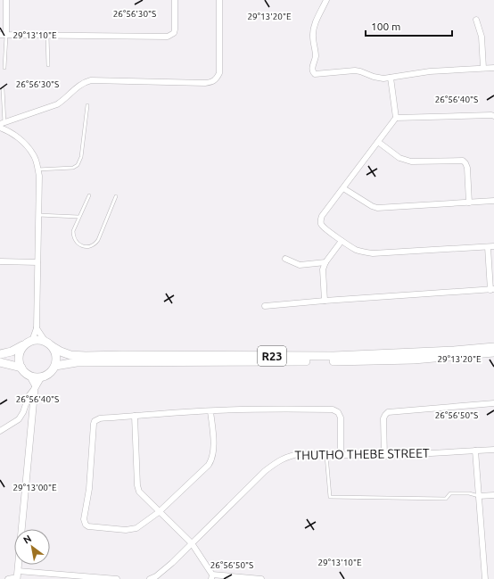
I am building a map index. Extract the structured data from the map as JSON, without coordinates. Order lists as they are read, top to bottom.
{
  "streets": {
    "main road": ["R23"],
    "street": ["THUTHO THEBE STREET"]
  },
  "scale_bar": "100 m",
  "north": "top left",
  "coordinates": [
    "26°56'30\"S",
    "29°13'20\"E",
    "29°13'10\"E",
    "26°56'40\"S",
    "26°56'50\"S",
    "29°13'00\"E"
  ]
}
